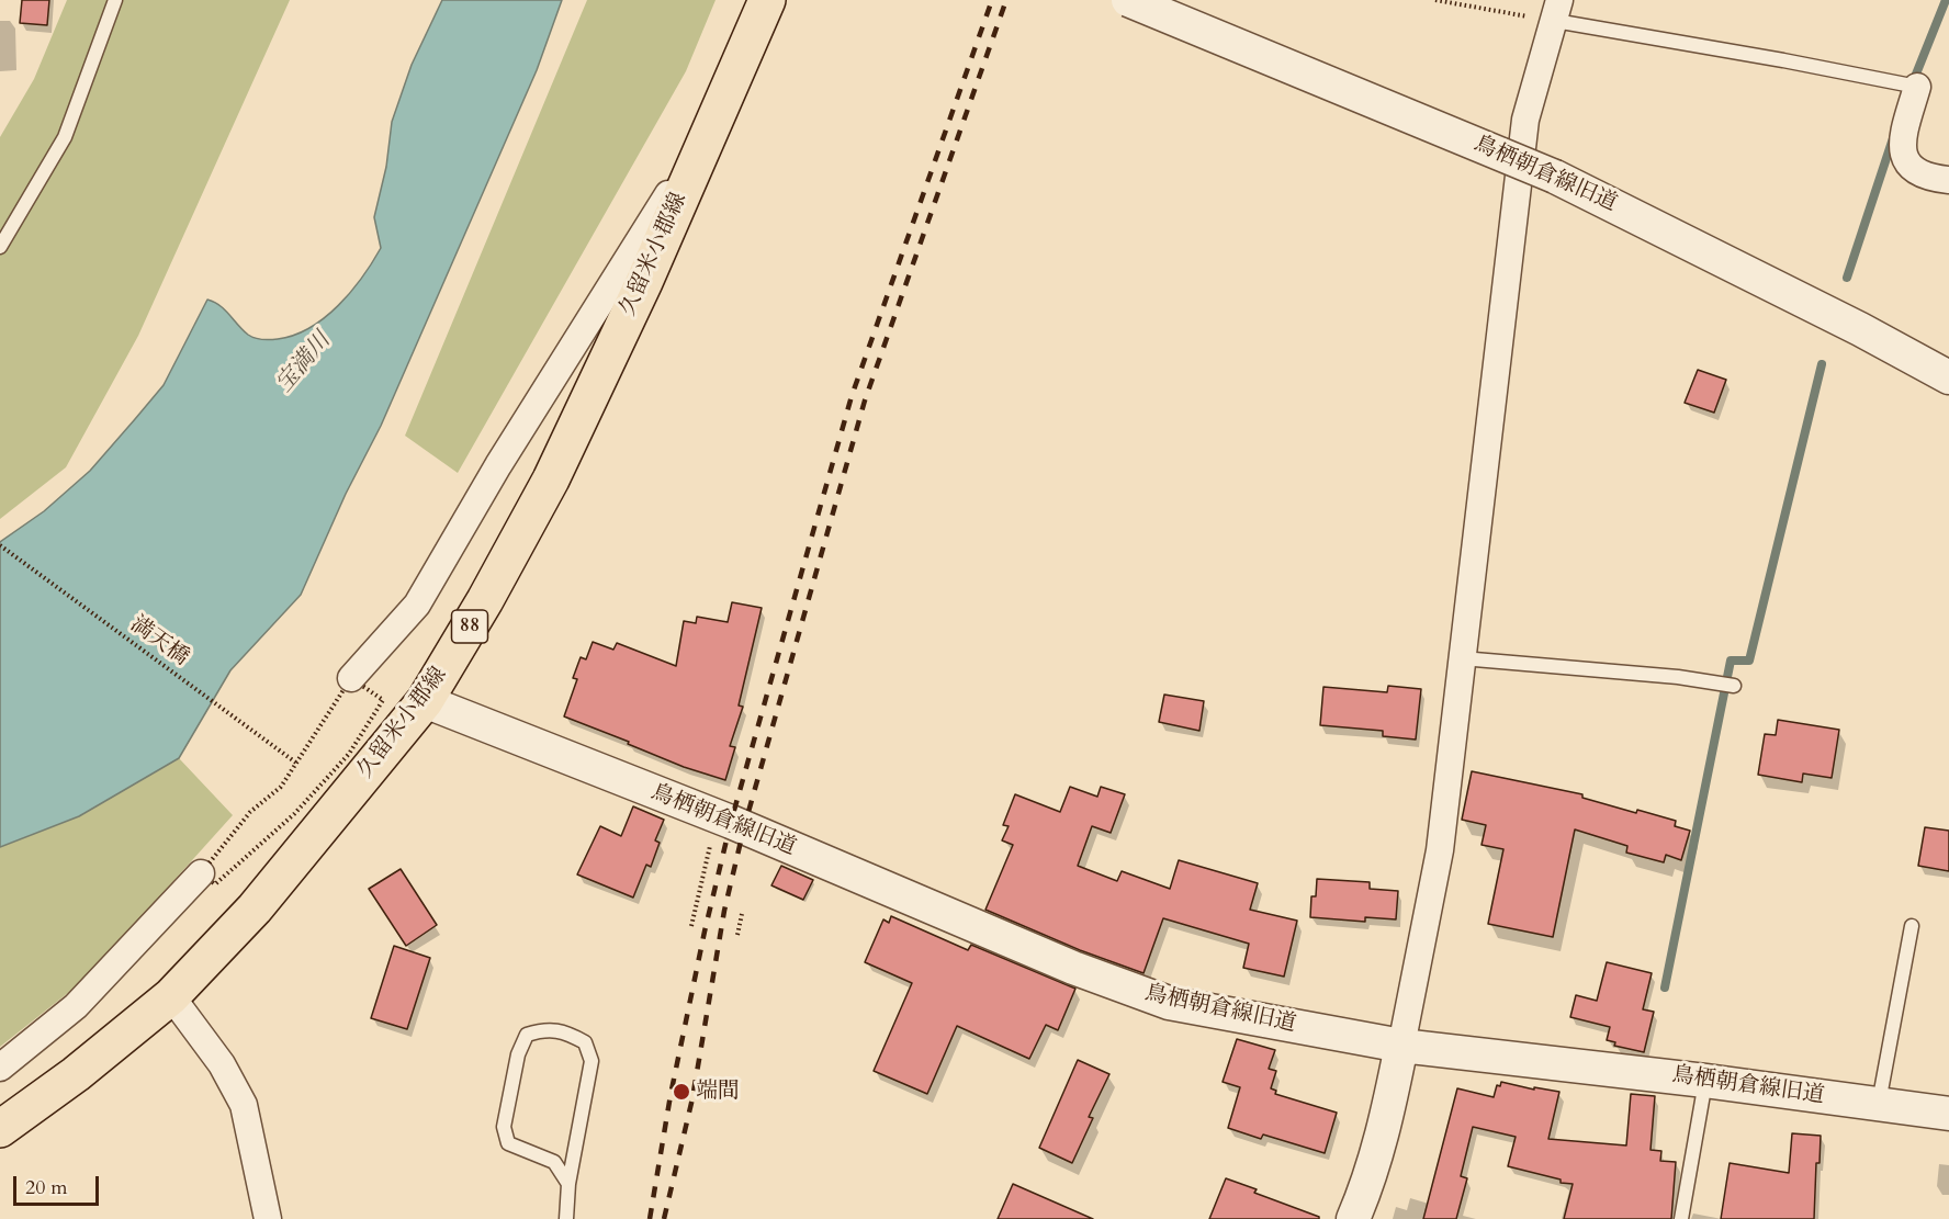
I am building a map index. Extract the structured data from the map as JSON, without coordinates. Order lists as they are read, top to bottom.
{
  "streets": {
    "main road": ["久留米小郡線", "88"],
    "street": ["鳥栖朝倉線旧道"],
    "path": ["満天橋"]
  },
  "crossings": [
    ["鳥栖朝倉線旧道", "久留米小郡線"]
  ],
  "water": ["宝満川"],
  "places": ["端間"],
  "scale_bar": "20 m"
}
